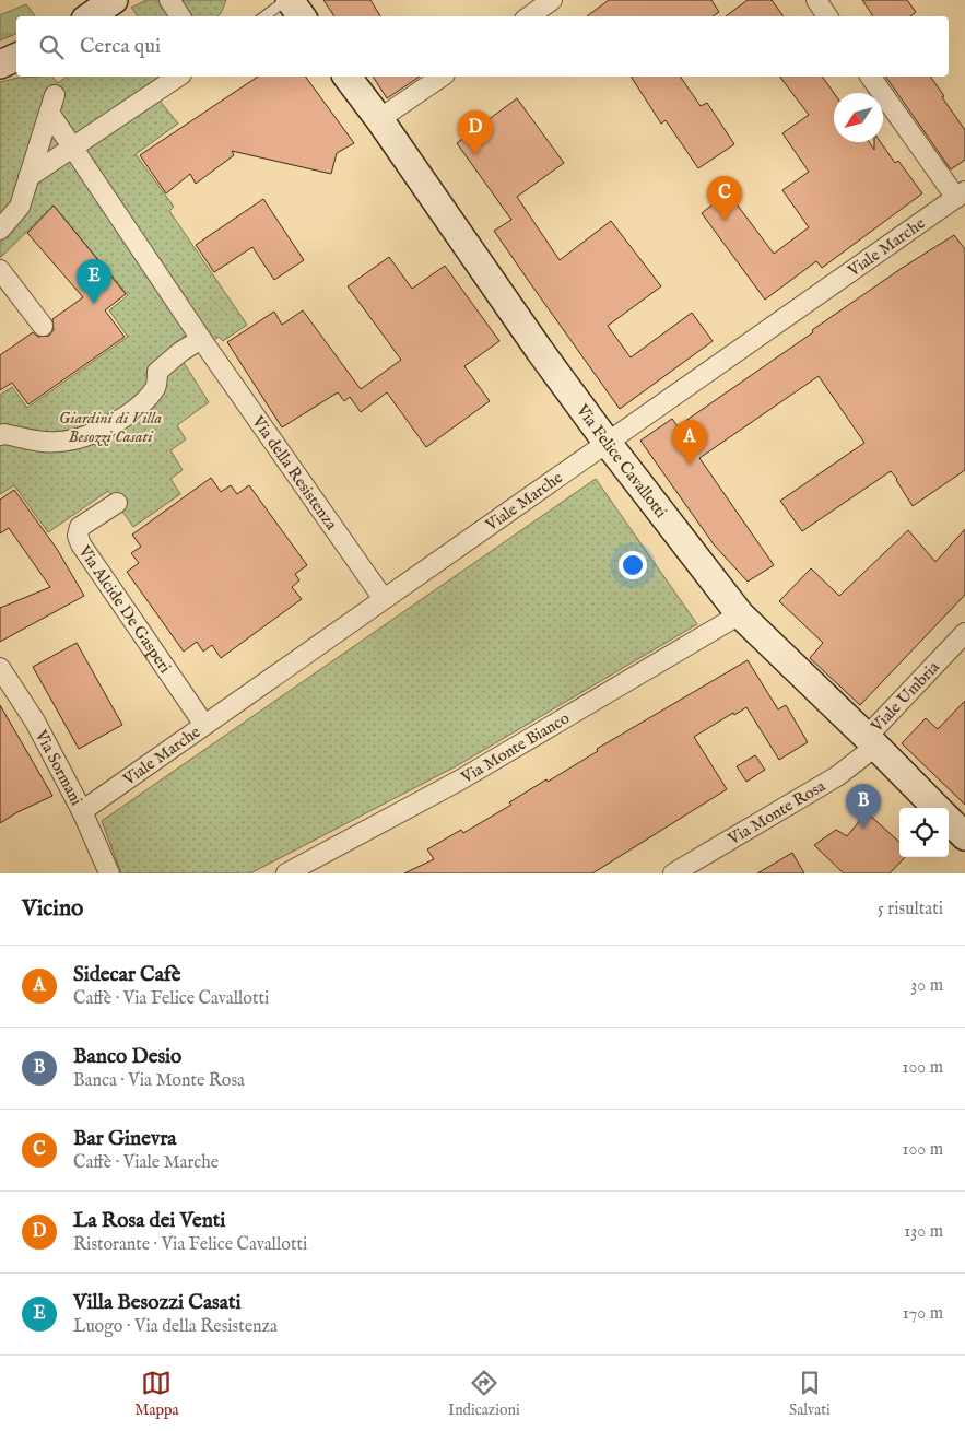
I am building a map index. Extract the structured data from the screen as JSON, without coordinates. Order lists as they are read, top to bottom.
{
  "streets": {
    "street": [
      "Viale Marche",
      "Via Felice Cavallotti",
      "Via della Resistenza",
      "Via Alcide De Gasperi",
      "Viale Umbria",
      "Via Monte Bianco",
      "Via Sormani",
      "Via Monte Rosa"
    ]
  },
  "crossings": [
    ["Viale Marche", "Via Felice Cavallotti"],
    ["Viale Marche", "Via della Resistenza"],
    ["Viale Marche", "Via Alcide De Gasperi"],
    ["Viale Marche", "Via Sormani"],
    ["Via Felice Cavallotti", "Viale Umbria"],
    ["Via Felice Cavallotti", "Via Monte Bianco"],
    ["Via Felice Cavallotti", "Via Monte Rosa"],
    ["Viale Umbria", "Via Monte Rosa"]
  ],
  "parks": ["Giardini di Villa Besozzi Casati"],
  "north": "bottom left",
  "page": {
    "search": "Cerca qui",
    "pins": [
      "D",
      "C",
      "E",
      "A",
      "B"
    ],
    "heading": ["Vicino", "5 risultati"],
    "list": [
      {
        "mark": "A",
        "name": "Sidecar Cafè",
        "note": "Caffè · Via Felice Cavallotti",
        "value": "30 m"
      },
      {
        "mark": "B",
        "name": "Banco Desio",
        "note": "Banca · Via Monte Rosa",
        "value": "100 m"
      },
      {
        "mark": "C",
        "name": "Bar Ginevra",
        "note": "Caffè · Viale Marche",
        "value": "100 m"
      },
      {
        "mark": "D",
        "name": "La Rosa dei Venti",
        "note": "Ristorante · Via Felice Cavallotti",
        "value": "130 m"
      },
      {
        "mark": "E",
        "name": "Villa Besozzi Casati",
        "note": "Luogo · Via della Resistenza",
        "value": "170 m"
      }
    ],
    "nav": ["Mappa", "Indicazioni", "Salvati"]
  }
}
